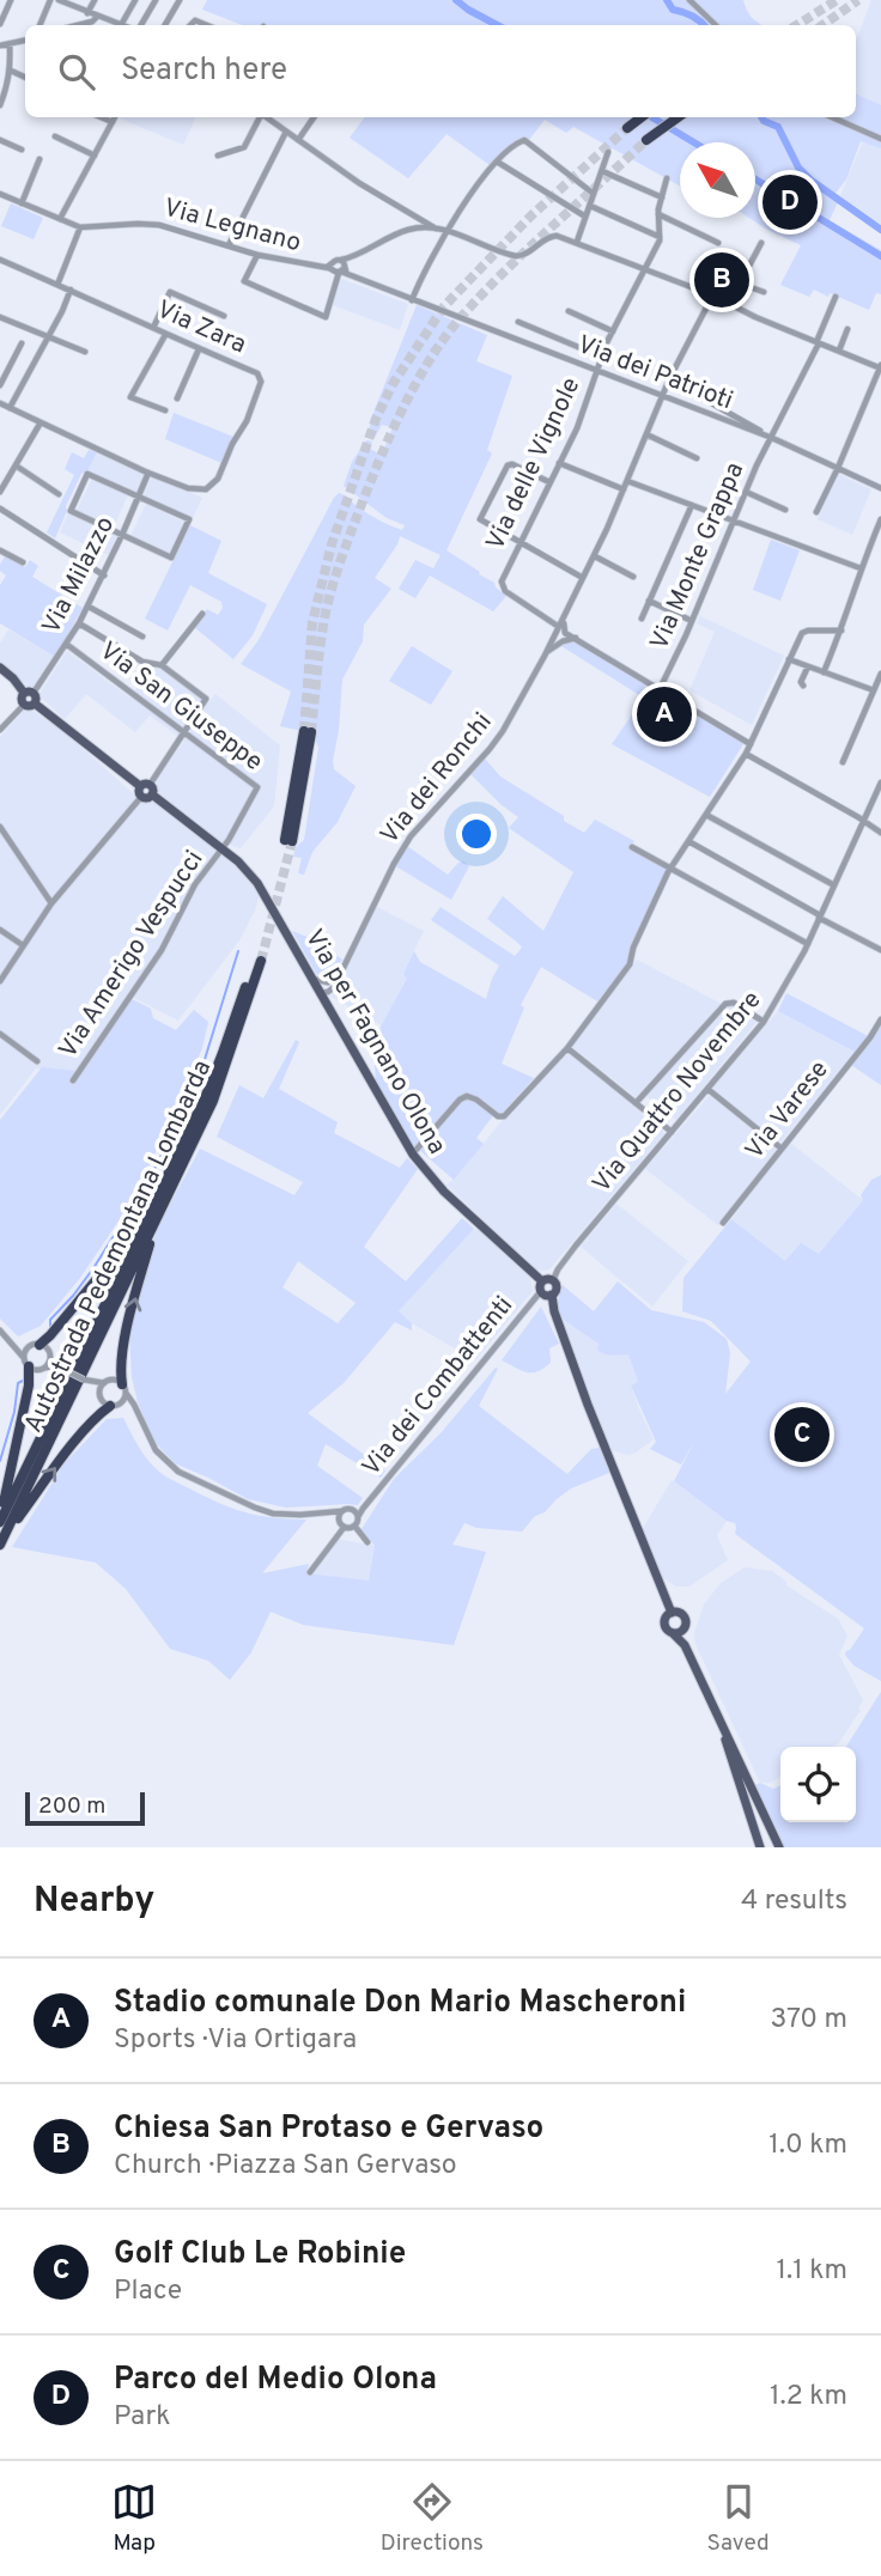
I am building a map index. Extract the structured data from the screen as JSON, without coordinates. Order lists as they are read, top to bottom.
{
  "streets": {
    "highway": ["Autostrada Pedemontana Lombarda"],
    "main road": ["Via per Fagnano Olona"],
    "street": [
      "Via Legnano",
      "Via Zara",
      "Via dei Patrioti",
      "Via delle Vignole",
      "Via Monte Grappa",
      "Via Milazzo",
      "Via San Giuseppe",
      "Via dei Ronchi",
      "Via Amerigo Vespucci",
      "Via Quattro Novembre",
      "Via Varese",
      "Via dei Combattenti"
    ]
  },
  "crossings": [
    ["Via Legnano", "Via dei Patrioti"],
    ["Via Zara", "Via Milazzo"],
    ["Via dei Patrioti", "Via delle Vignole"],
    ["Via dei Patrioti", "Via Monte Grappa"],
    ["Via dei Patrioti", "Via dei Ronchi"],
    ["Via delle Vignole", "Via dei Ronchi"],
    ["Via Milazzo", "Via San Giuseppe"],
    ["Via San Giuseppe", "Via Amerigo Vespucci"],
    ["Via San Giuseppe", "Via per Fagnano Olona"],
    ["Via Amerigo Vespucci", "Via per Fagnano Olona"],
    ["Via per Fagnano Olona", "Via Quattro Novembre"],
    ["Via per Fagnano Olona", "Via dei Combattenti"],
    ["Via Quattro Novembre", "Via dei Combattenti"]
  ],
  "scale_bar": "200 m",
  "north": "top left",
  "page": {
    "search": "Search here",
    "pins": [
      "D",
      "B",
      "A",
      "C"
    ],
    "scale": "200 m",
    "heading": ["Nearby", "4 results"],
    "list": [
      {
        "mark": "A",
        "name": "Stadio comunale Don Mario Mascheroni",
        "note": "Sports · Via Ortigara",
        "value": "370 m"
      },
      {
        "mark": "B",
        "name": "Chiesa San Protaso e Gervaso",
        "note": "Church · Piazza San Gervaso",
        "value": "1.0 km"
      },
      {
        "mark": "C",
        "name": "Golf Club Le Robinie",
        "note": "Place",
        "value": "1.1 km"
      },
      {
        "mark": "D",
        "name": "Parco del Medio Olona",
        "note": "Park",
        "value": "1.2 km"
      }
    ],
    "nav": ["Map", "Directions", "Saved"]
  }
}
